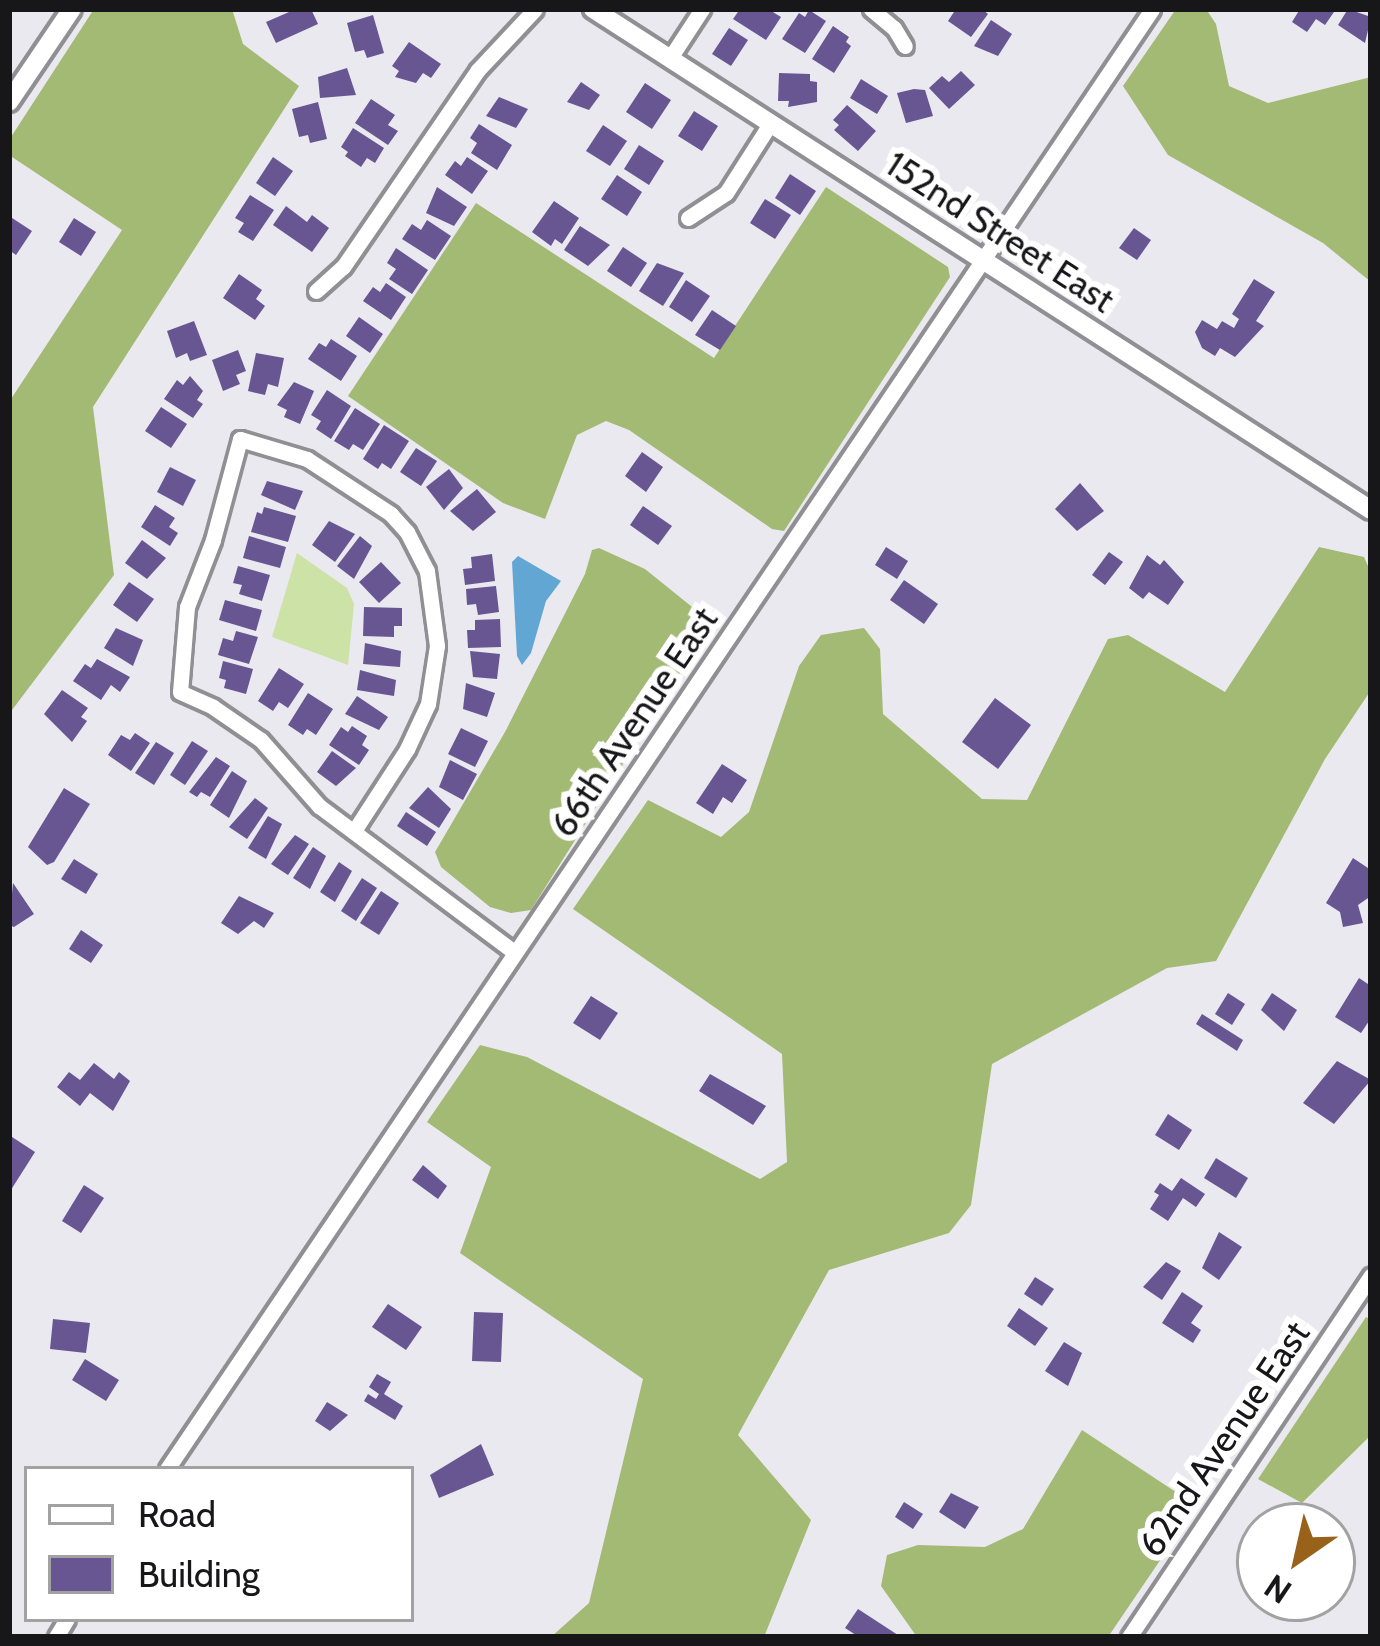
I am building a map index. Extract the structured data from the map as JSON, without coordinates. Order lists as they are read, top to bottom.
{
  "streets": {
    "street": ["152nd Street East", "66th Avenue East", "62nd Avenue East"]
  },
  "crossings": [
    ["152nd Street East", "66th Avenue East"]
  ],
  "legend": ["Road", "Building"],
  "north": "bottom left"
}
